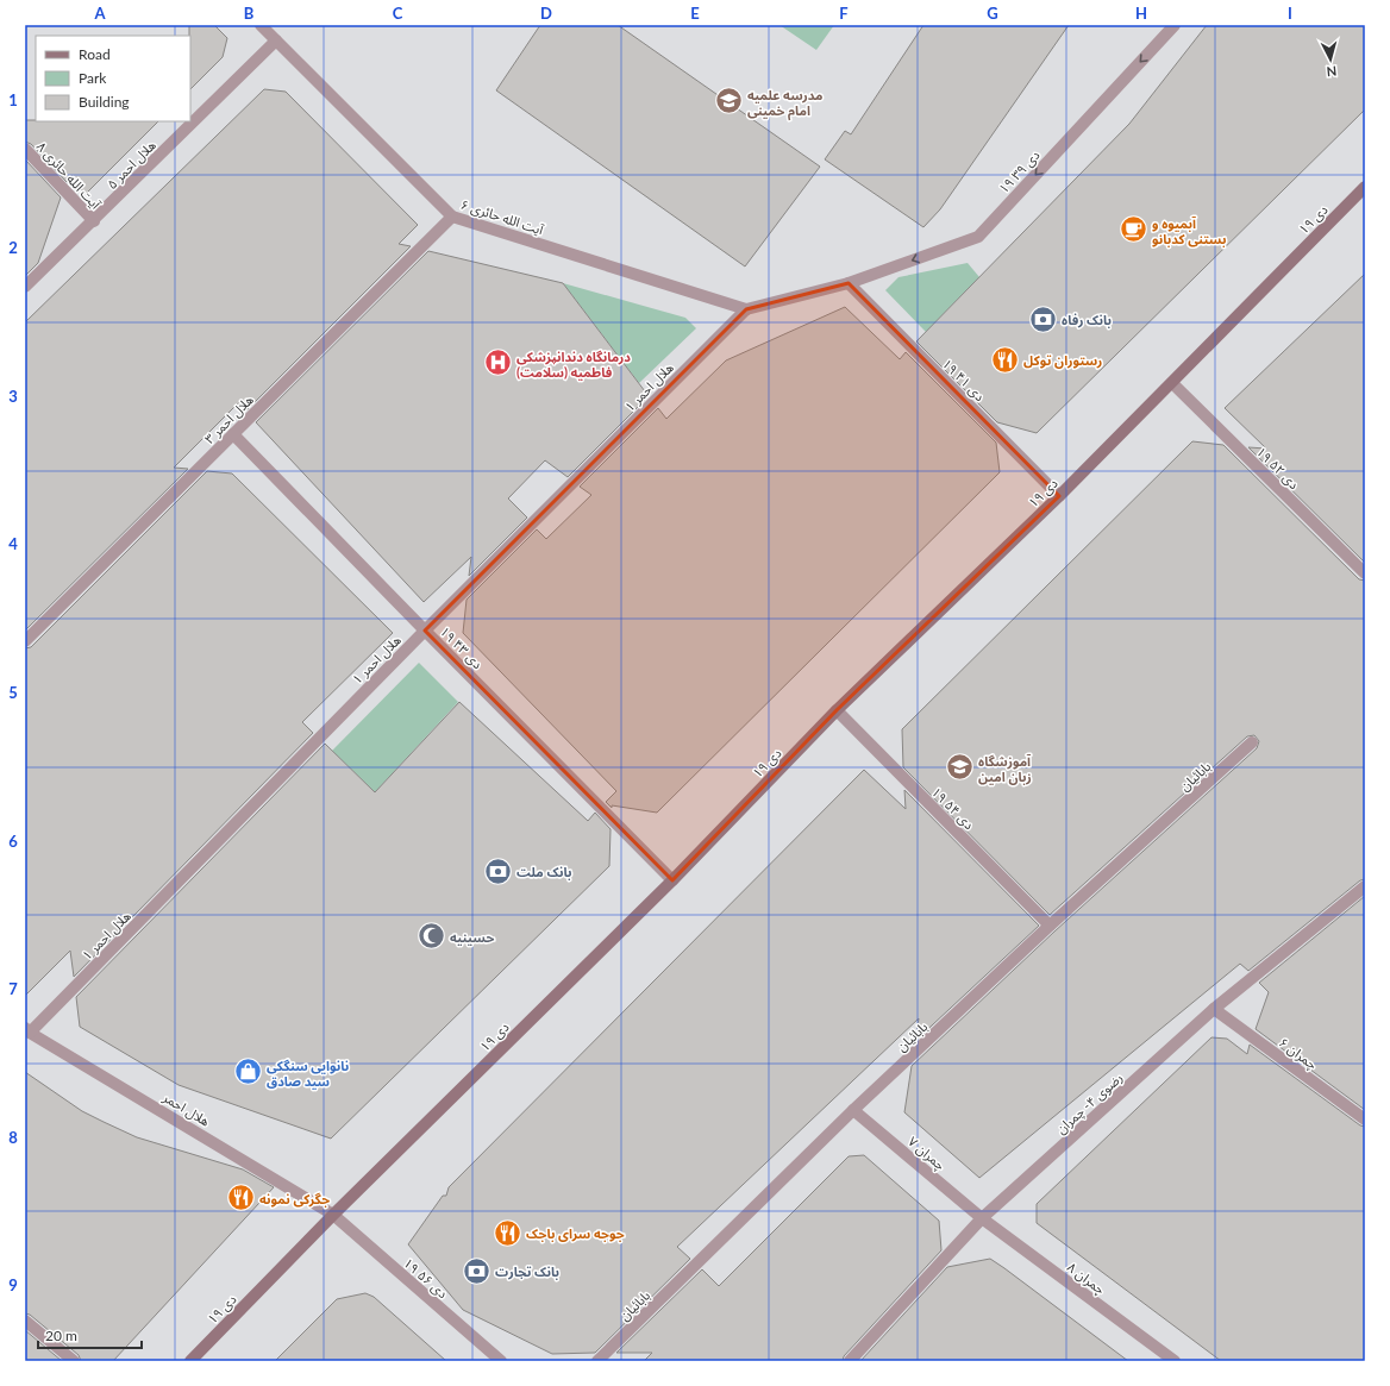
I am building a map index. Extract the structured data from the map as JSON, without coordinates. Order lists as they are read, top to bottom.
{
  "streets": {
    "main road": ["۱۹ دی"],
    "street": [
      "هلال احمر ۵",
      "۱۹ دی ۳۹",
      "آیت الله حائری ۸",
      "آیت الله حائری ۶",
      "۱۹ دی ۴۱",
      "هلال احمر ۱",
      "هلال احمر ۳",
      "۱۹ دی ۵۲",
      "۱۹ دی ۴۳",
      "بابائیان",
      "۱۹ دی ۵۴",
      "چمران ۶",
      "رضوی ۴- چمران",
      "هلال احمر",
      "چمران ۷",
      "۱۹ دی ۵۶",
      "چمران ۸"
    ]
  },
  "crossings": [
    ["هلال احمر ۵", "آیت الله حائری ۸"],
    ["هلال احمر ۵", "آیت الله حائری ۶"],
    ["۱۹ دی ۳۹", "آیت الله حائری ۶"],
    ["۱۹ دی ۳۹", "۱۹ دی ۴۱"],
    ["۱۹ دی ۳۹", "هلال احمر ۱"],
    ["آیت الله حائری ۶", "هلال احمر ۱"],
    ["آیت الله حائری ۶", "هلال احمر ۳"],
    ["۱۹ دی", "۱۹ دی ۴۱"],
    ["۱۹ دی", "۱۹ دی ۵۲"],
    ["۱۹ دی", "۱۹ دی ۴۳"],
    ["۱۹ دی", "۱۹ دی ۵۴"],
    ["۱۹ دی", "هلال احمر"],
    ["۱۹ دی", "۱۹ دی ۵۶"],
    ["هلال احمر ۱", "۱۹ دی ۴۳"],
    ["هلال احمر ۱", "هلال احمر"],
    ["هلال احمر ۳", "۱۹ دی ۴۳"],
    ["بابائیان", "۱۹ دی ۵۴"],
    ["بابائیان", "چمران ۷"],
    ["چمران ۶", "رضوی ۴- چمران"],
    ["رضوی ۴- چمران", "چمران ۷"],
    ["رضوی ۴- چمران", "چمران ۸"],
    ["هلال احمر", "۱۹ دی ۵۶"],
    ["چمران ۷", "چمران ۸"]
  ],
  "one_way": ["۱۹ دی ۳۹"],
  "places": {
    "school or university": ["مدرسه علمیه امام خمینی", "آموزشگاه زبان امین"],
    "cafe": ["آبمیوه و بستنی کدبانو"],
    "bank": ["بانک رفاه", "بانک ملت", "بانک تجارت"],
    "restaurant": ["رستوران توکل", "جگرکی نمونه", "جوجه سرای باجک"],
    "hospital": ["درمانگاه دندانپزشکی فاطمیه (سلامت)"],
    "mosque": ["حسینیه"],
    "shop": ["نانوایی سنگکی سید صادق"]
  },
  "legend": ["Road", "Park", "Building"],
  "scale_bar": "20 m",
  "north": "bottom",
  "grid": {
    "columns": [
      "A",
      "B",
      "C",
      "D",
      "E",
      "F",
      "G",
      "H",
      "I"
    ],
    "rows": [
      "1",
      "2",
      "3",
      "4",
      "5",
      "6",
      "7",
      "8",
      "9"
    ]
  }
}
